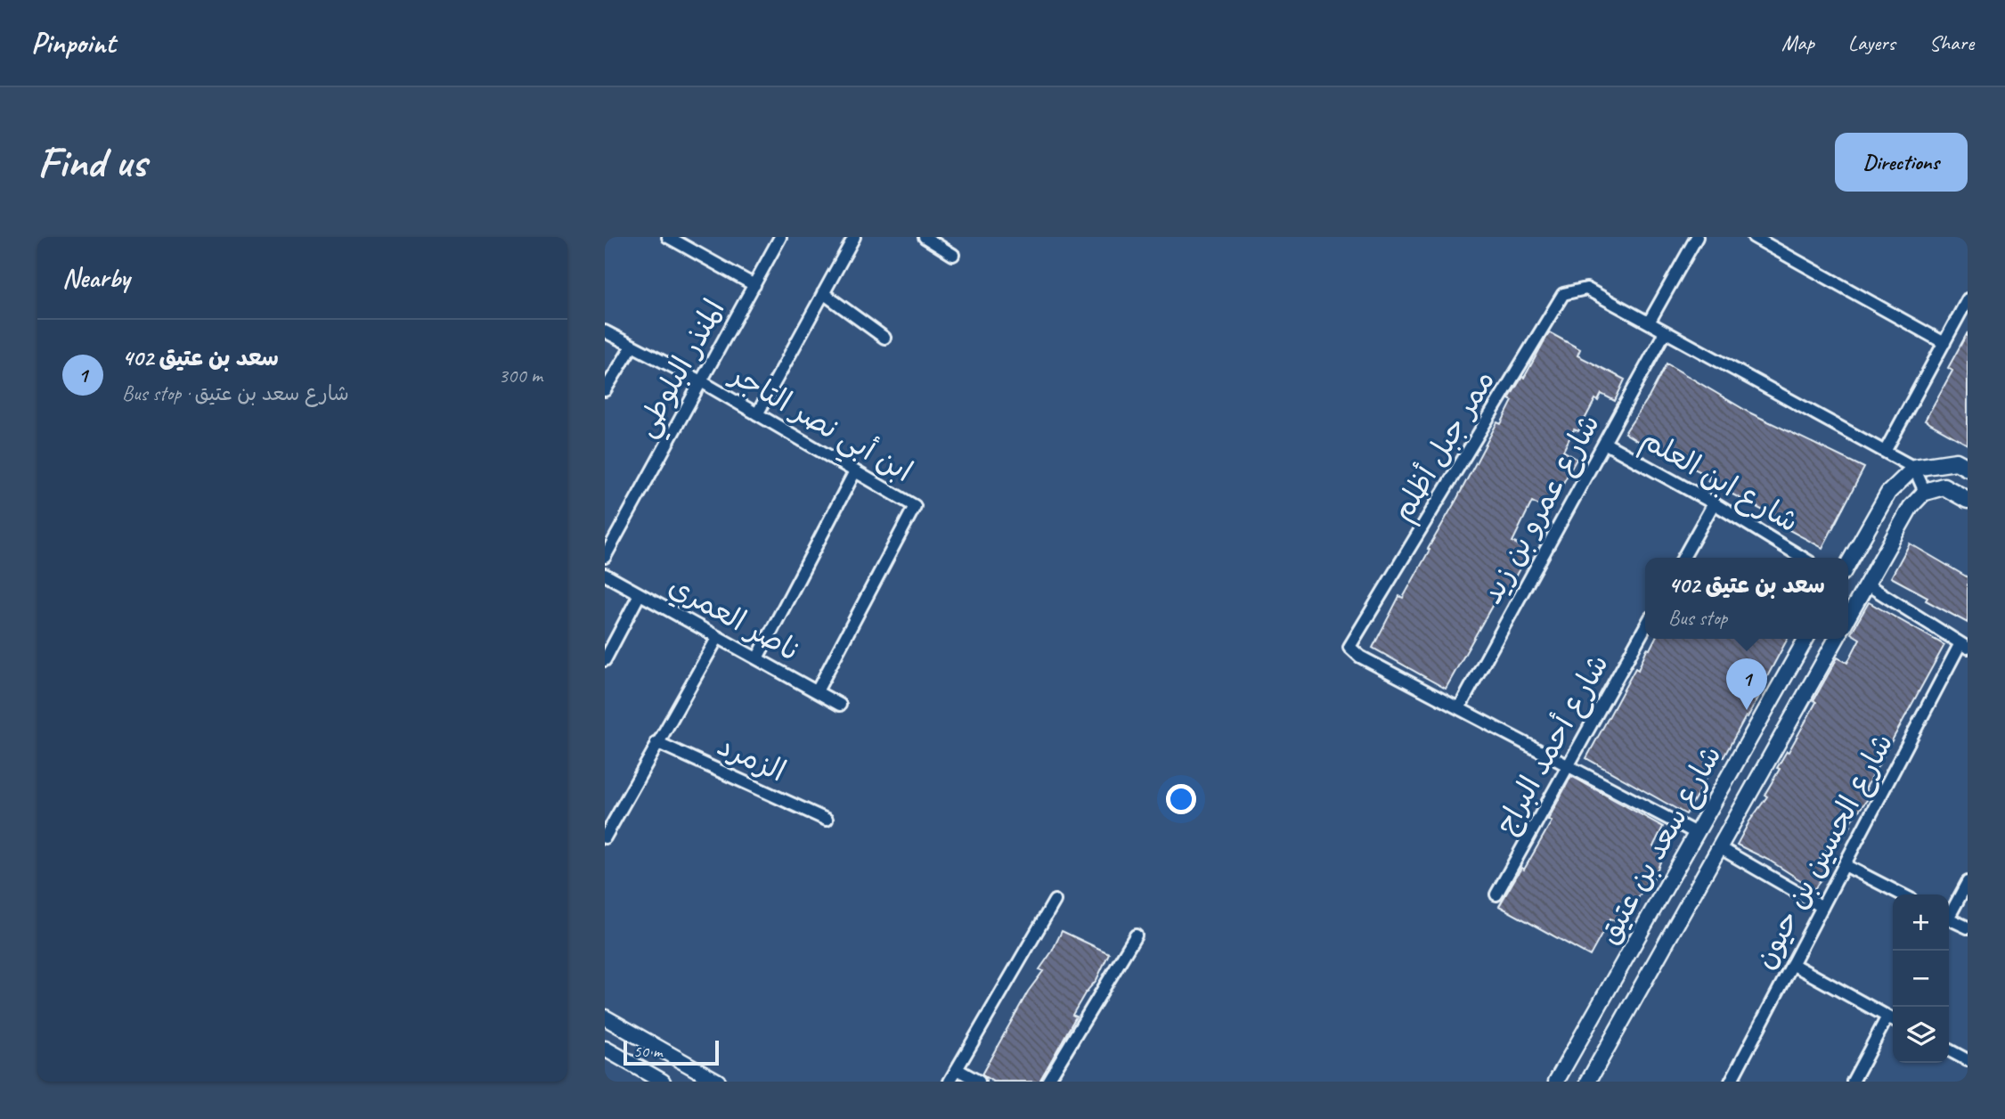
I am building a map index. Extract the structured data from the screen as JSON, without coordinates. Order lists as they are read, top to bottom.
{
  "streets": {
    "street": [
      "المنذر البلوطي",
      "ابن أبي نصر التاجر",
      "ممر جبل أظلم",
      "شارع ابن العلم",
      "شارع عمرو بن زيد",
      "ناصر العمري",
      "شارع أحمد البراج",
      "الزمرد",
      "شارع سعد بن عتيق",
      "شارع الحسين بن حيون"
    ]
  },
  "crossings": [
    ["المنذر البلوطي", "ابن أبي نصر التاجر"],
    ["ابن أبي نصر التاجر", "ناصر العمري"],
    ["ممر جبل أظلم", "شارع عمرو بن زيد"],
    ["ممر جبل أظلم", "شارع أحمد البراج"],
    ["ممر جبل أظلم", "شارع سعد بن عتيق"],
    ["شارع ابن العلم", "شارع عمرو بن زيد"]
  ],
  "scale_bar": "50 m",
  "page": {
    "header": "Pinpoint",
    "nav": ["Map", "Layers", "Share"],
    "buttons": "Directions",
    "title": "Find us",
    "heading": "Nearby",
    "list": [
      {
        "mark": "1",
        "name": "سعد بن عتيق 402",
        "note": "Bus stop · شارع سعد بن عتيق",
        "value": "300 m"
      }
    ],
    "popup": ["سعد بن عتيق 402", "Bus stop"],
    "pins": "1",
    "map_buttons": ["+", "−"],
    "scale": "50 m"
  }
}
